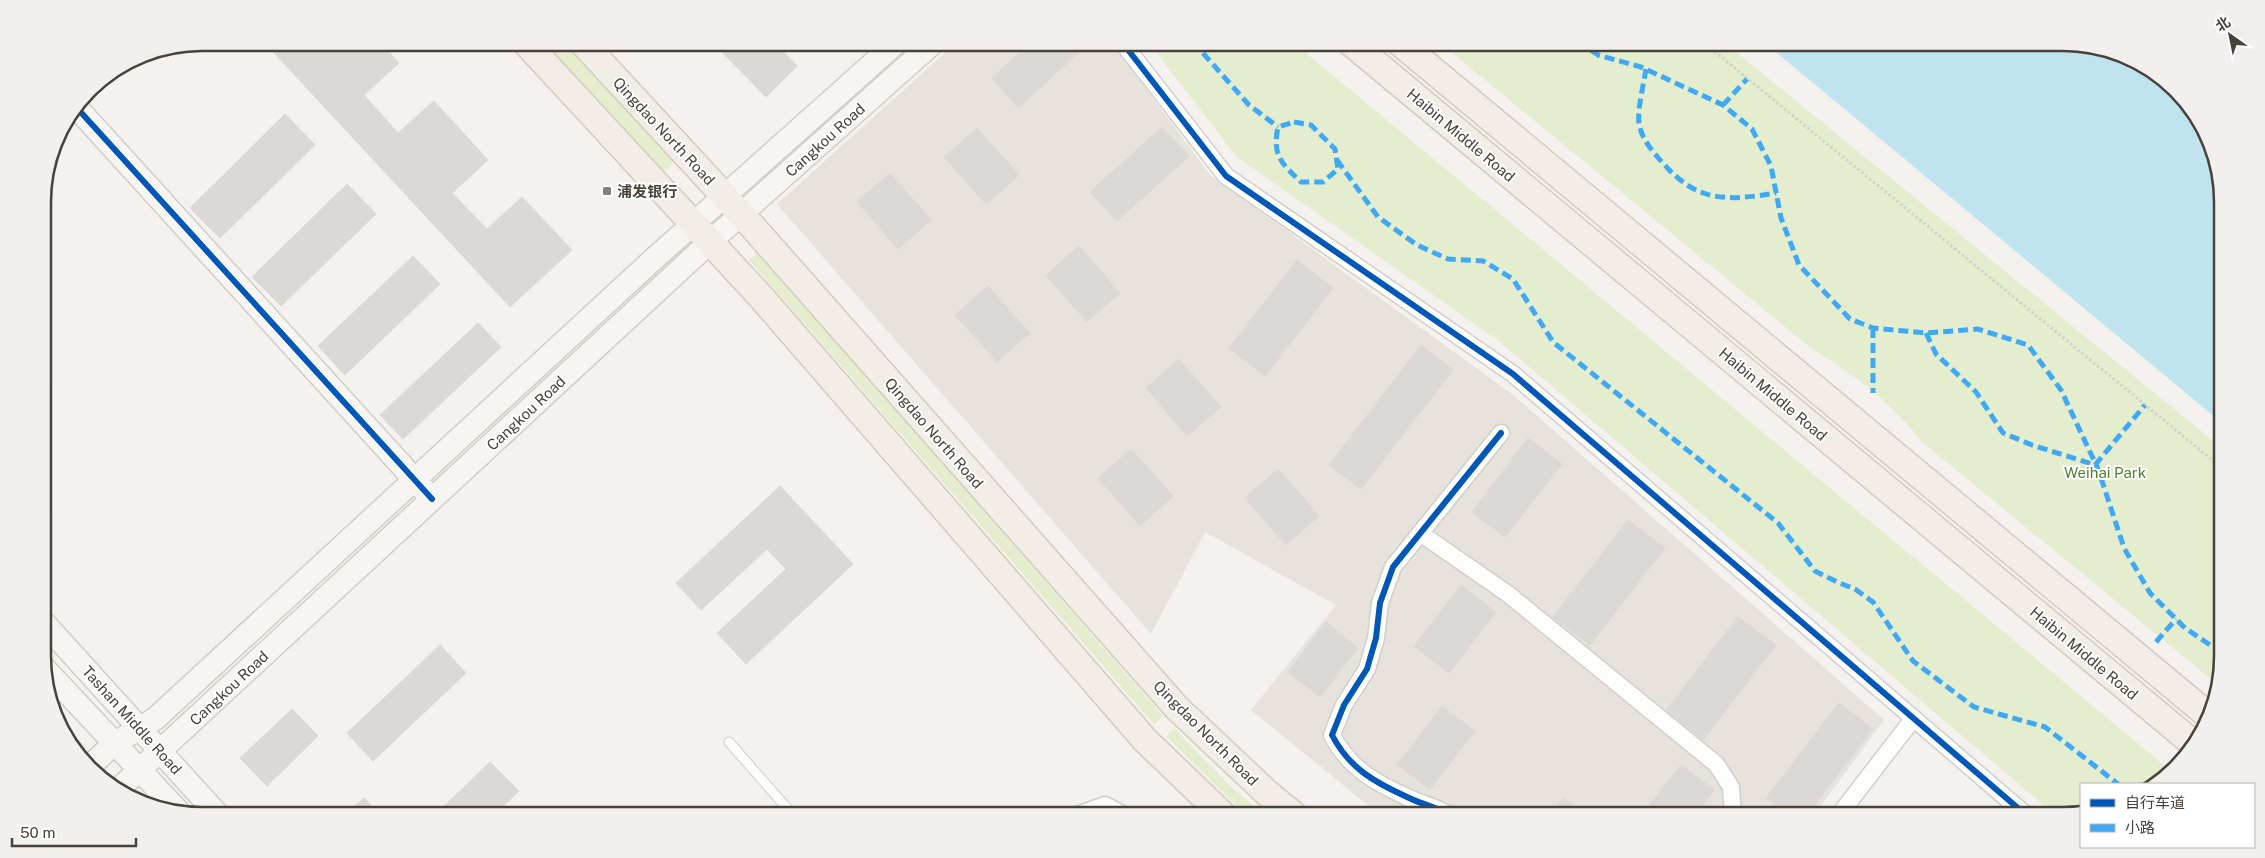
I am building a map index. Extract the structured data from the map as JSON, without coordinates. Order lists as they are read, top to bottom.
{
  "streets": {
    "main road": [
      "Qingdao North Road",
      "Haibin Middle Road",
      "Cangkou Road",
      "Tashan Middle Road"
    ]
  },
  "crossings": [
    ["Qingdao North Road", "Cangkou Road"],
    ["Cangkou Road", "Tashan Middle Road"]
  ],
  "parks": ["Weihai Park"],
  "places": {
    "transit": ["浦发银行"]
  },
  "legend": ["自行车道", "小路"],
  "scale_bar": "50 m",
  "north": "top left"
}
